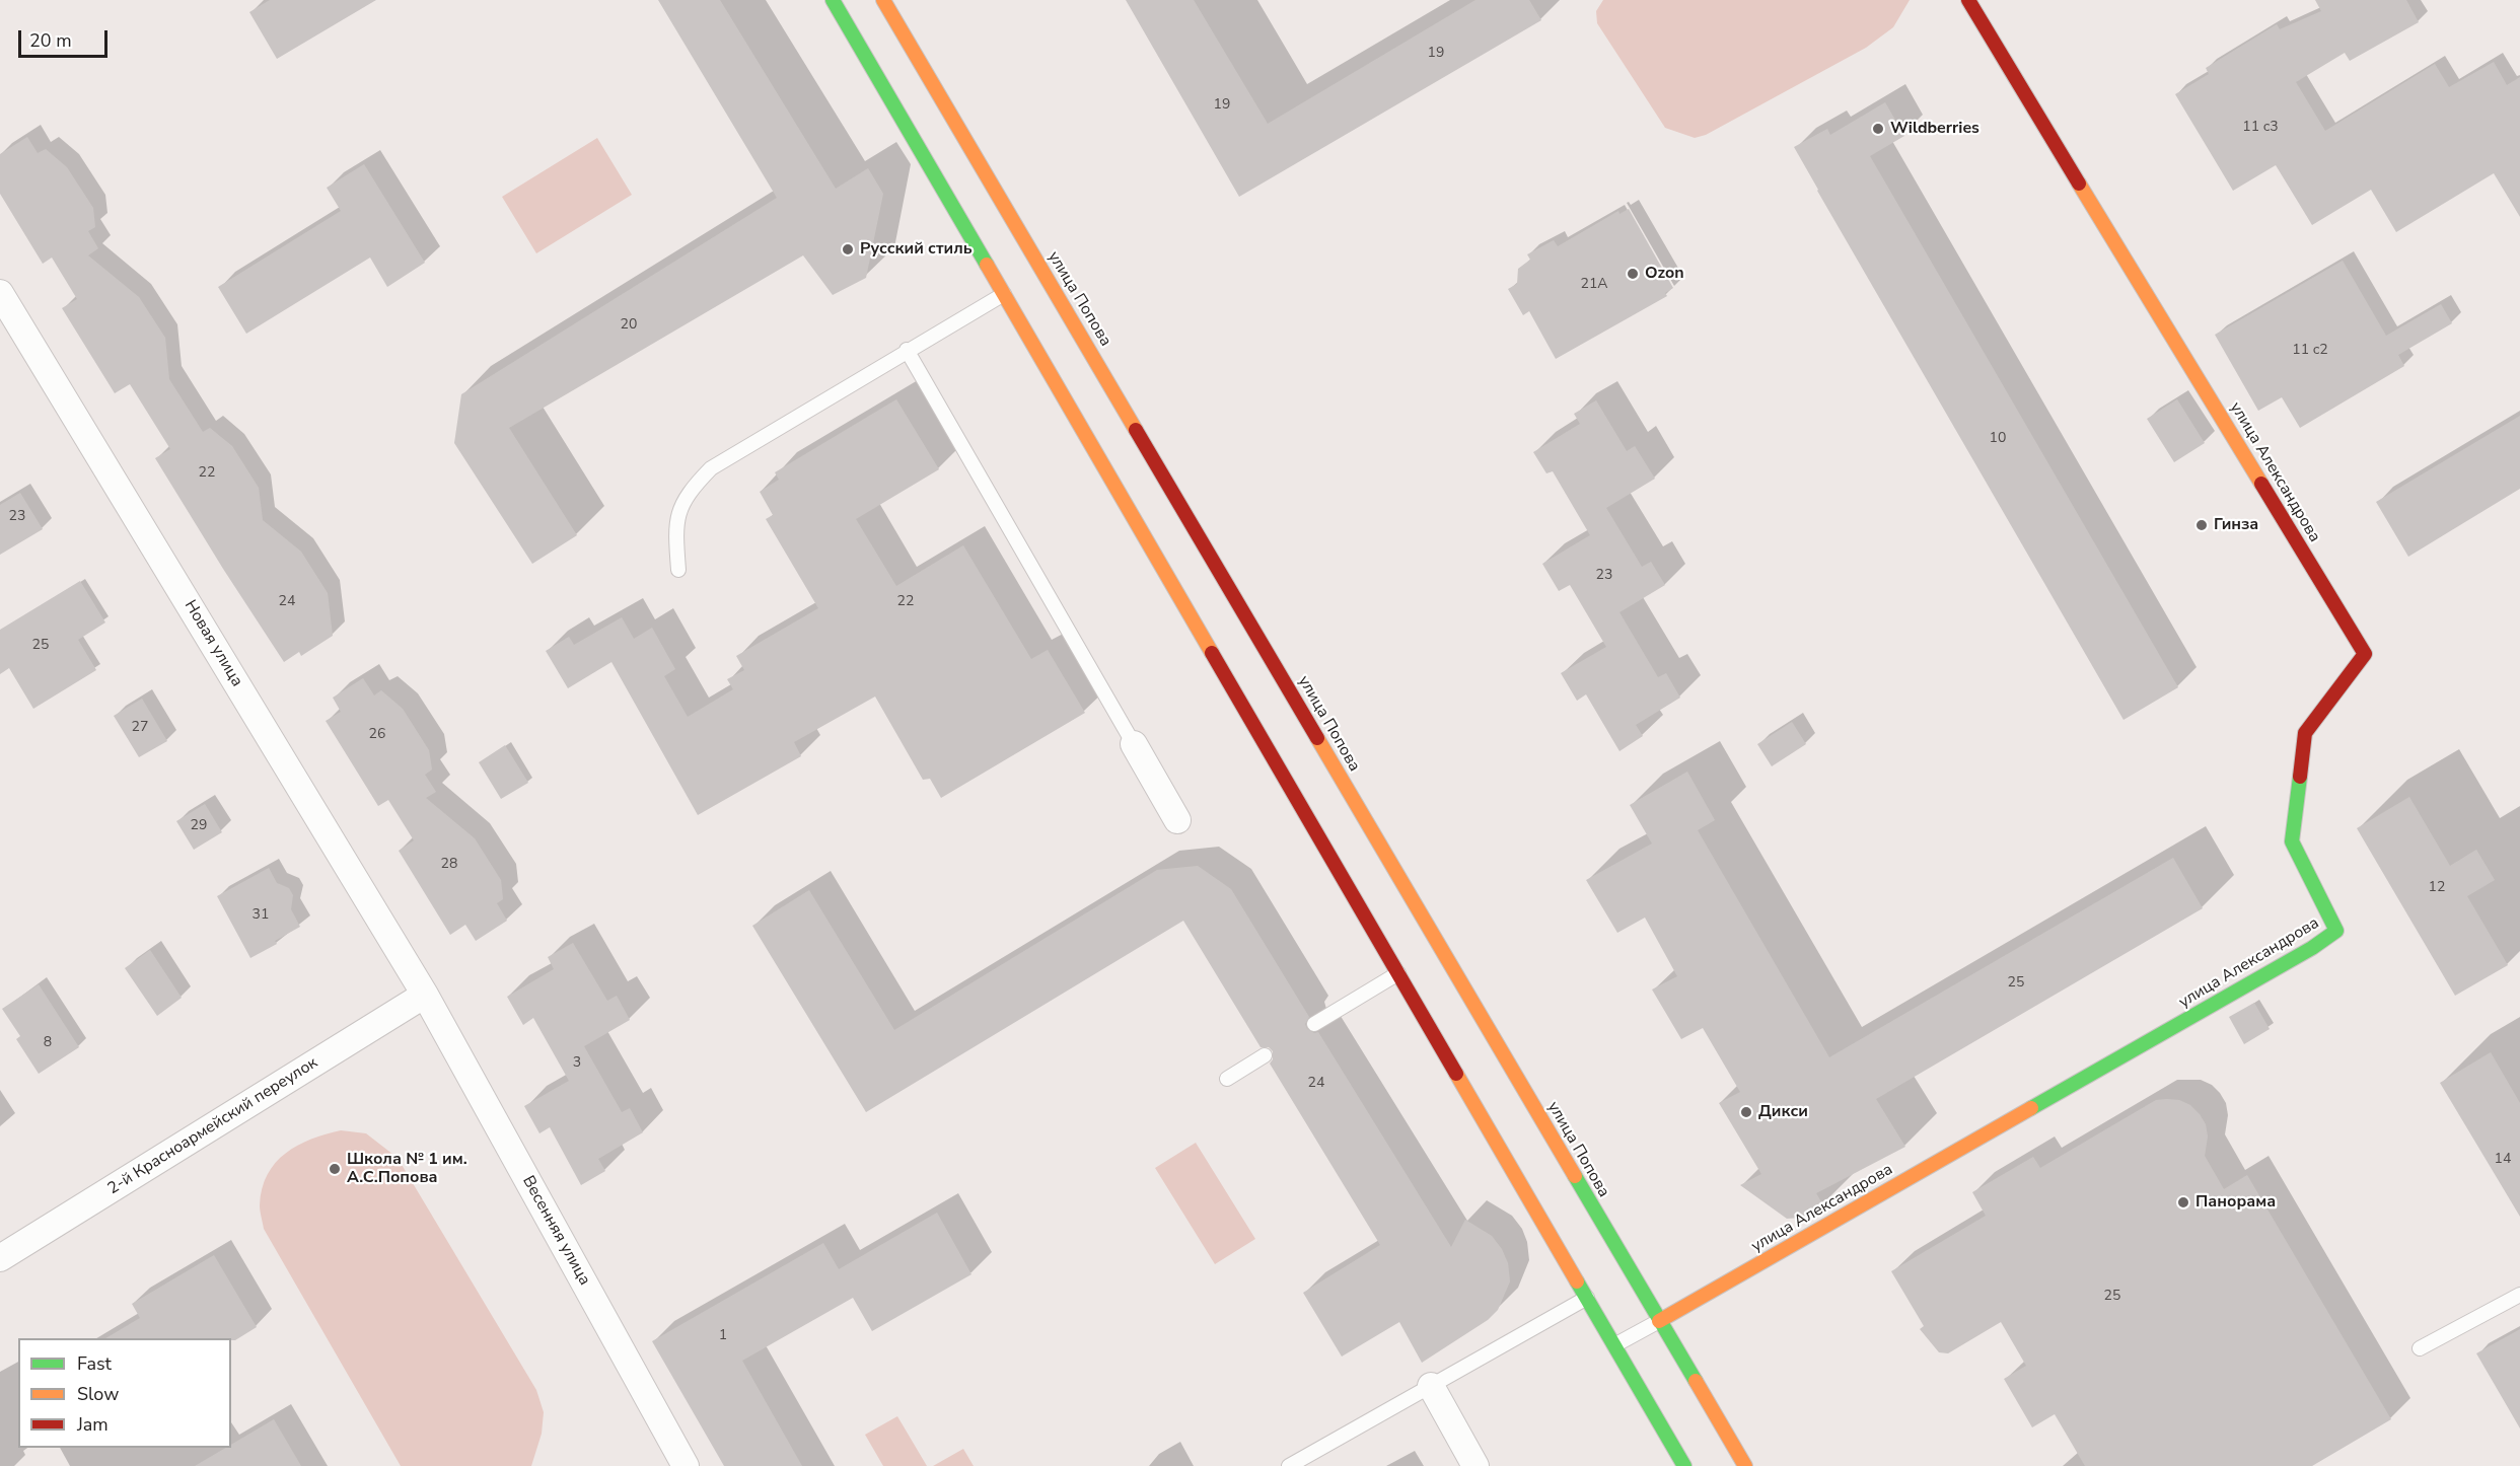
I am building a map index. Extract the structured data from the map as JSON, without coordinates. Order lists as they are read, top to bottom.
{
  "streets": {
    "main road": ["улица Попова", "улица Александрова"],
    "street": ["Новая улица", "2-й Красноармейский переулок", "Весенняя улица"]
  },
  "crossings": [
    ["улица Попова", "улица Александрова"],
    ["Новая улица", "2-й Красноармейский переулок"],
    ["Новая улица", "Весенняя улица"],
    ["2-й Красноармейский переулок", "Весенняя улица"]
  ],
  "places": [
    "Wildberries",
    "Русский стиль",
    "Ozon",
    "Гинза",
    "Дикси",
    "Школа № 1 им. А.С.Попова",
    "Панорама"
  ],
  "house_numbers": [
    "19",
    "19",
    "11 с3",
    "21А",
    "20",
    "11 с2",
    "10",
    "22",
    "23",
    "23",
    "24",
    "22",
    "25",
    "27",
    "26",
    "29",
    "28",
    "12",
    "31",
    "25",
    "8",
    "3",
    "24",
    "14",
    "25",
    "1"
  ],
  "legend": ["Fast", "Slow", "Jam"],
  "scale_bar": "20 m"
}
